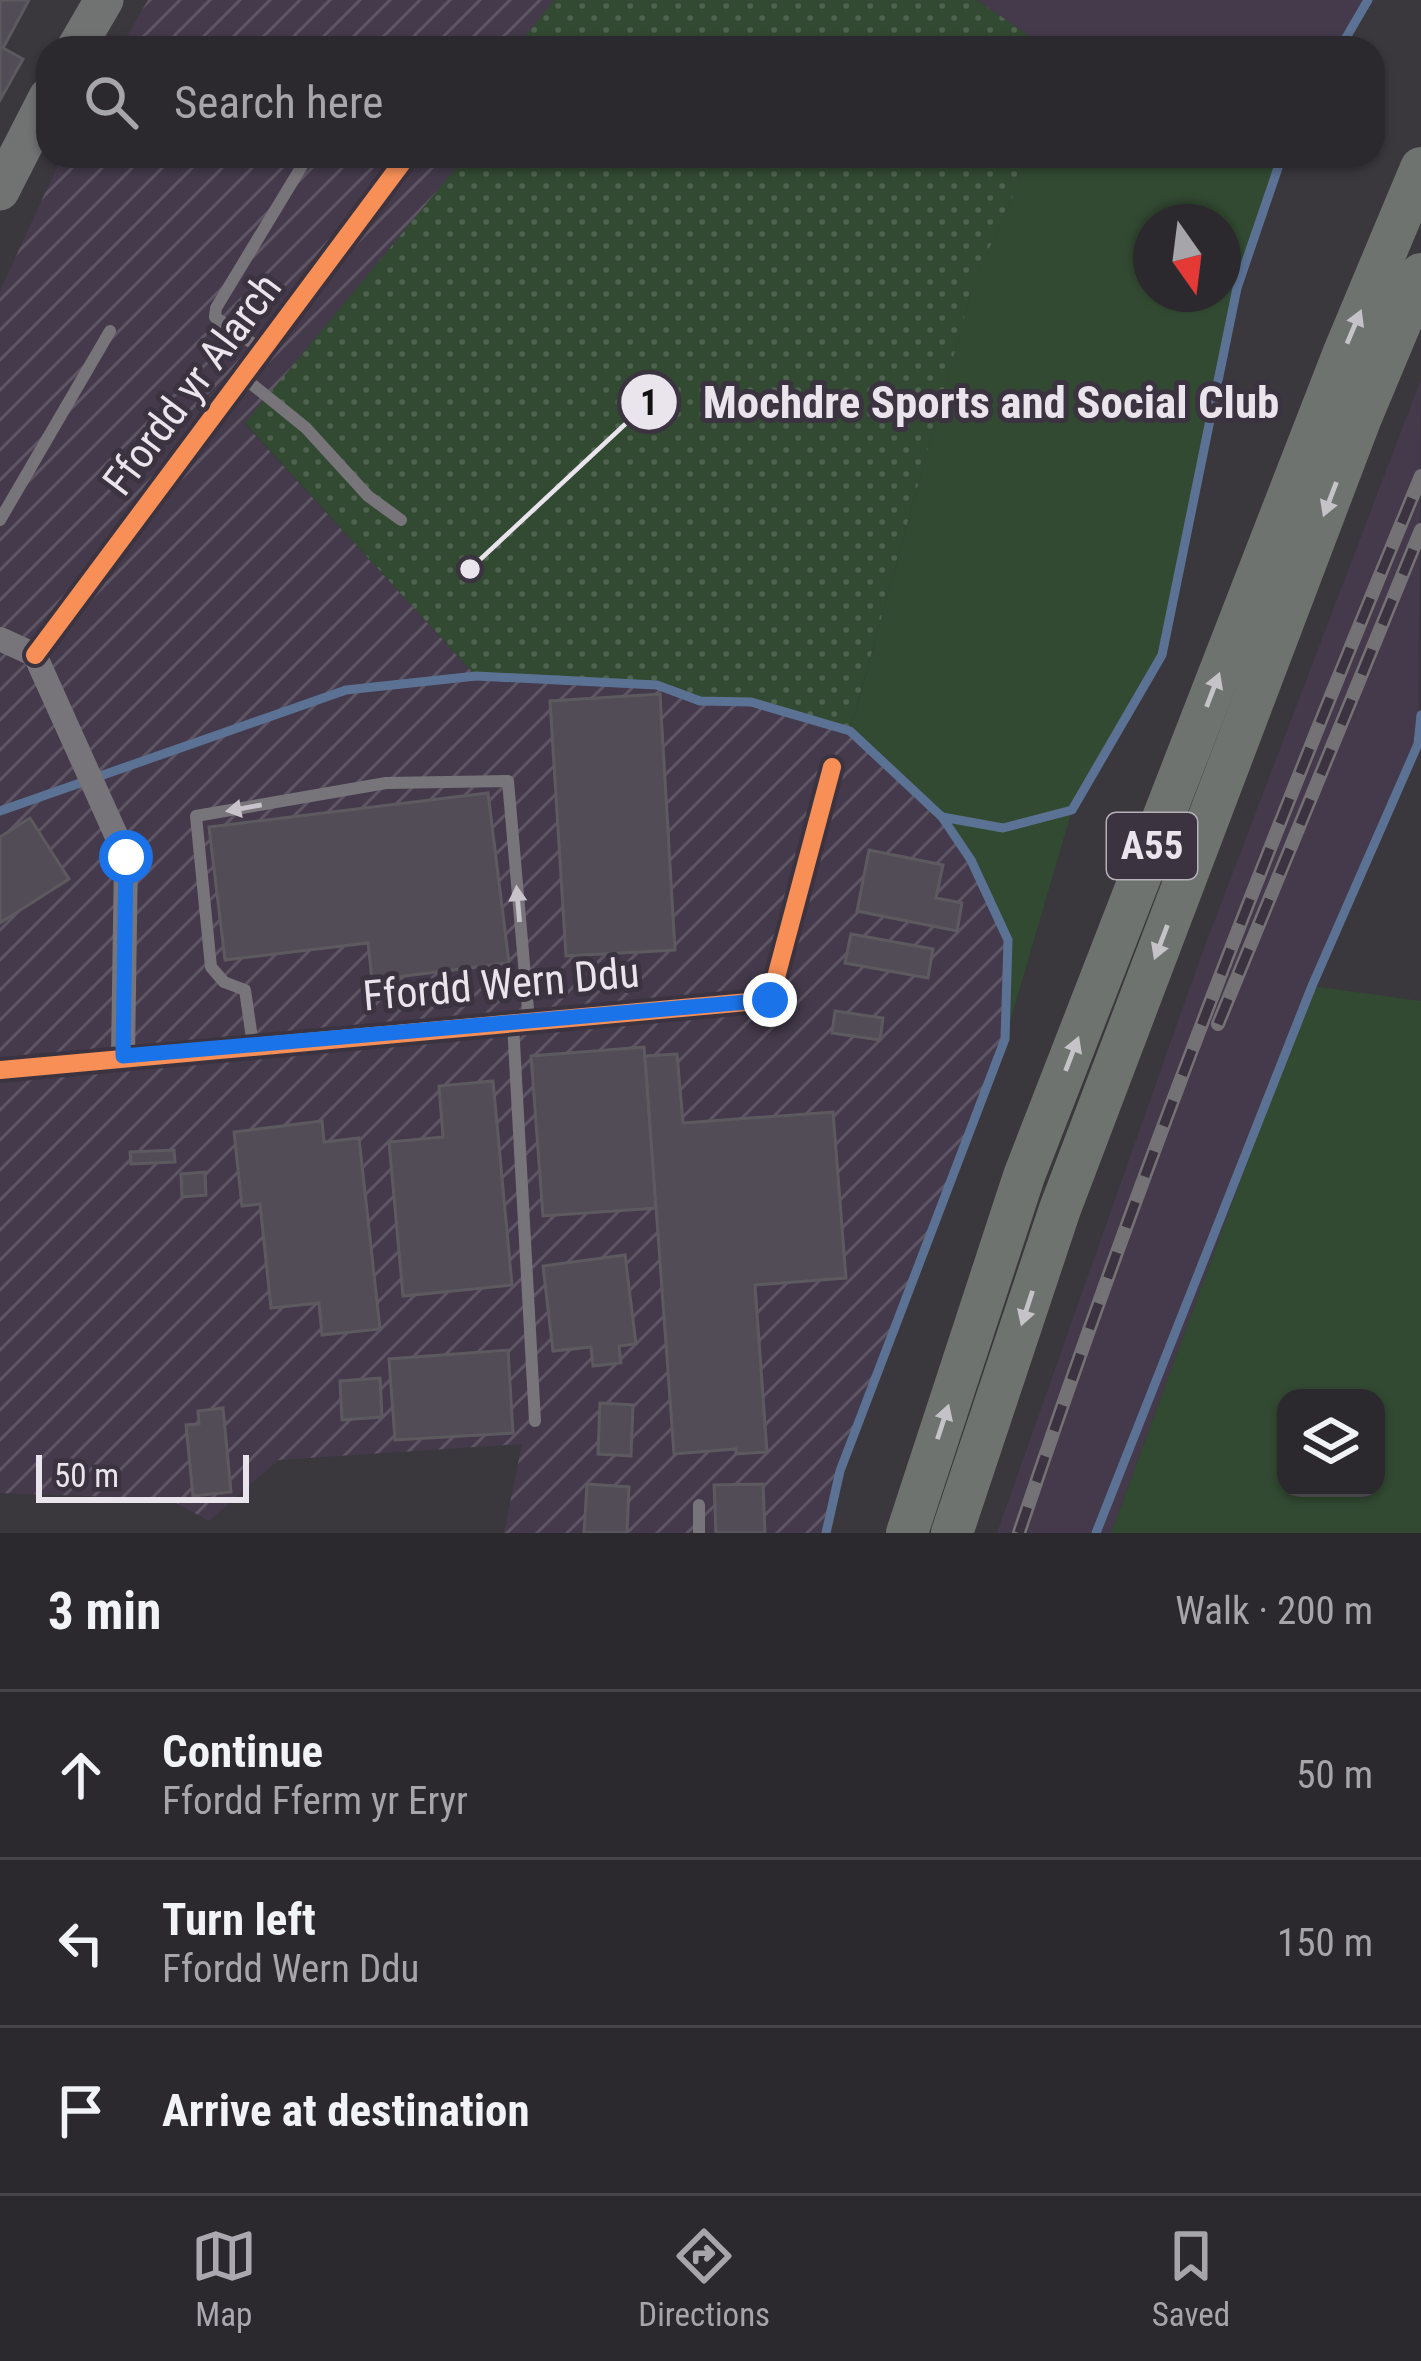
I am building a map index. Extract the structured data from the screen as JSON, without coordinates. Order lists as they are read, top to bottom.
{
  "streets": {
    "highway": ["A55"],
    "street": ["Ffordd yr Alarch", "Ffordd Wern Ddu"]
  },
  "places": ["Mochdre Sports and Social Club"],
  "scale_bar": "50 m",
  "north": "bottom",
  "page": {
    "search": "Search here",
    "scale": "50 m",
    "heading": ["3 min", "Walk · 200 m"],
    "list": [
      ["Continue", "Ffordd Fferm yr Eryr", "50 m"],
      ["Turn left", "Ffordd Wern Ddu", "150 m"],
      "Arrive at destination"
    ],
    "nav": ["Map", "Directions", "Saved"]
  }
}
